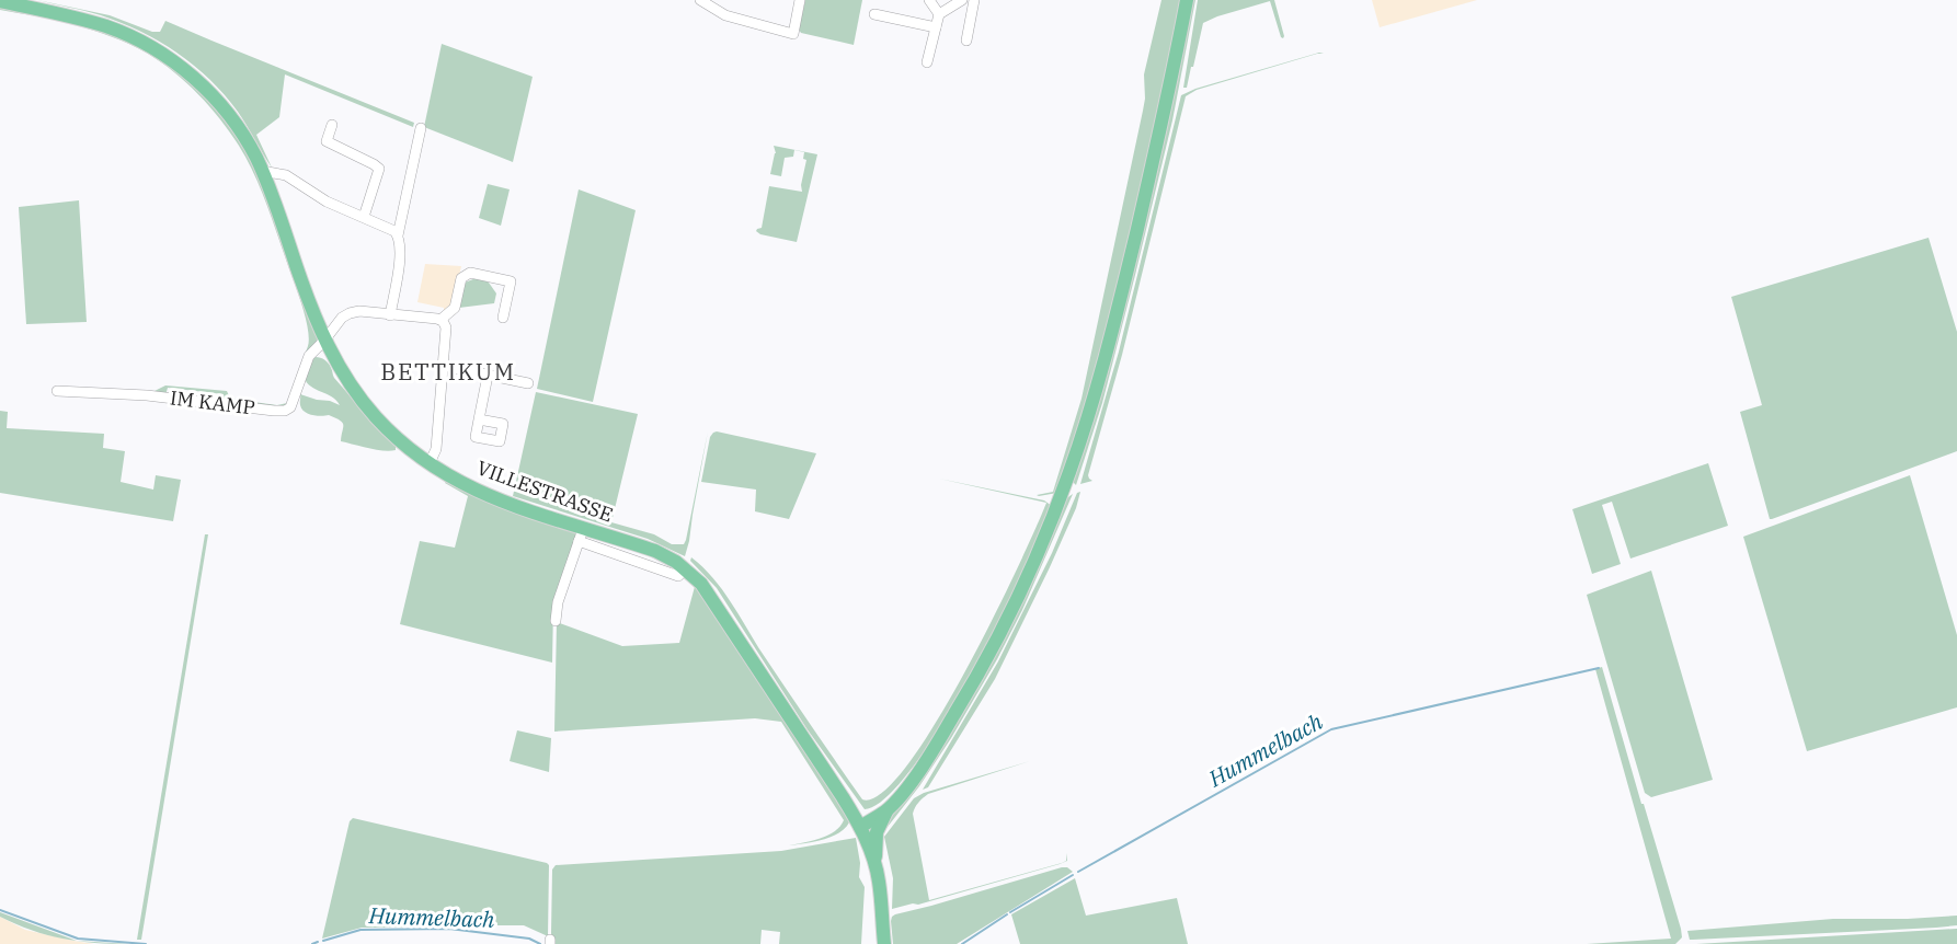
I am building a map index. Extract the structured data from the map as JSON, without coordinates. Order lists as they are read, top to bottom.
{
  "streets": {
    "main road": ["VILLESTRASSE"],
    "street": ["IM KAMP"]
  },
  "crossings": [
    ["IM KAMP", "VILLESTRASSE"]
  ],
  "districts": ["BETTIKUM"],
  "water": ["Hummelbach"]
}
